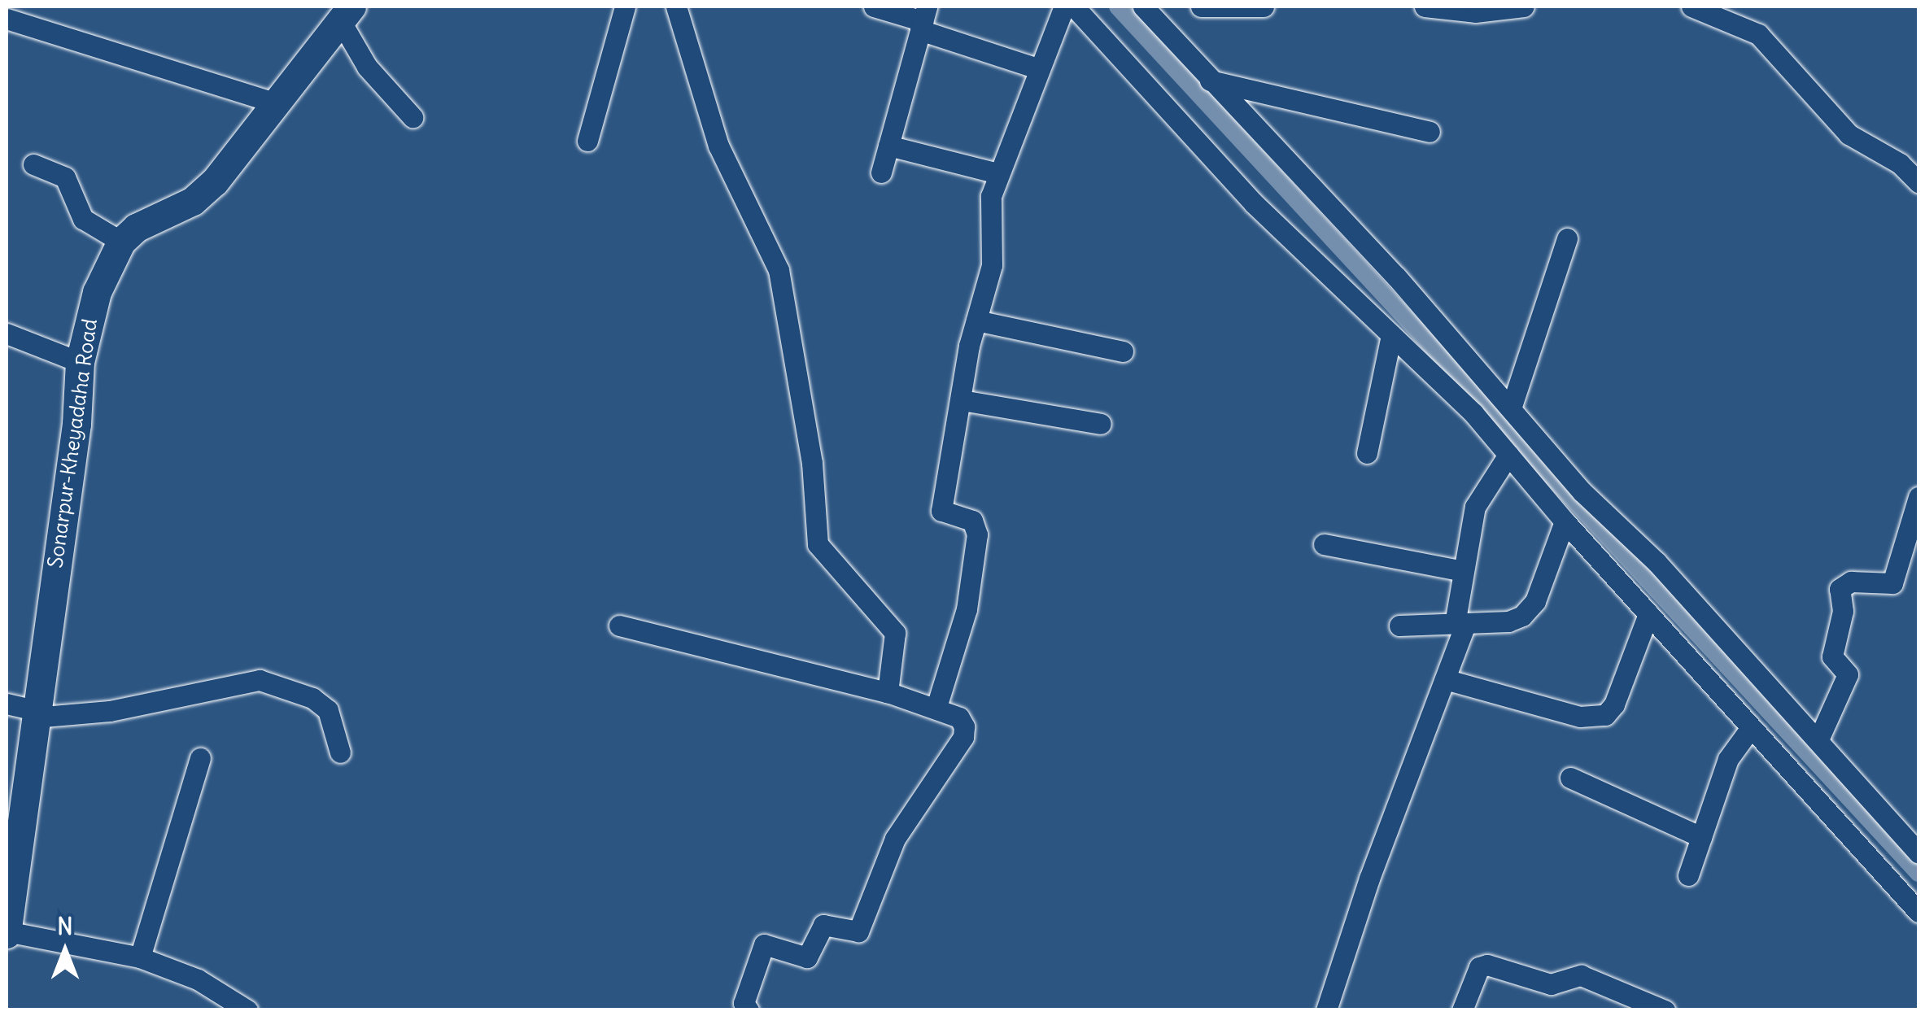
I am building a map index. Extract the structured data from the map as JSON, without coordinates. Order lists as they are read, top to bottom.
{
  "streets": {
    "main road": ["Sonarpur-Kheyadaha Road"]
  },
  "north": "top"
}
